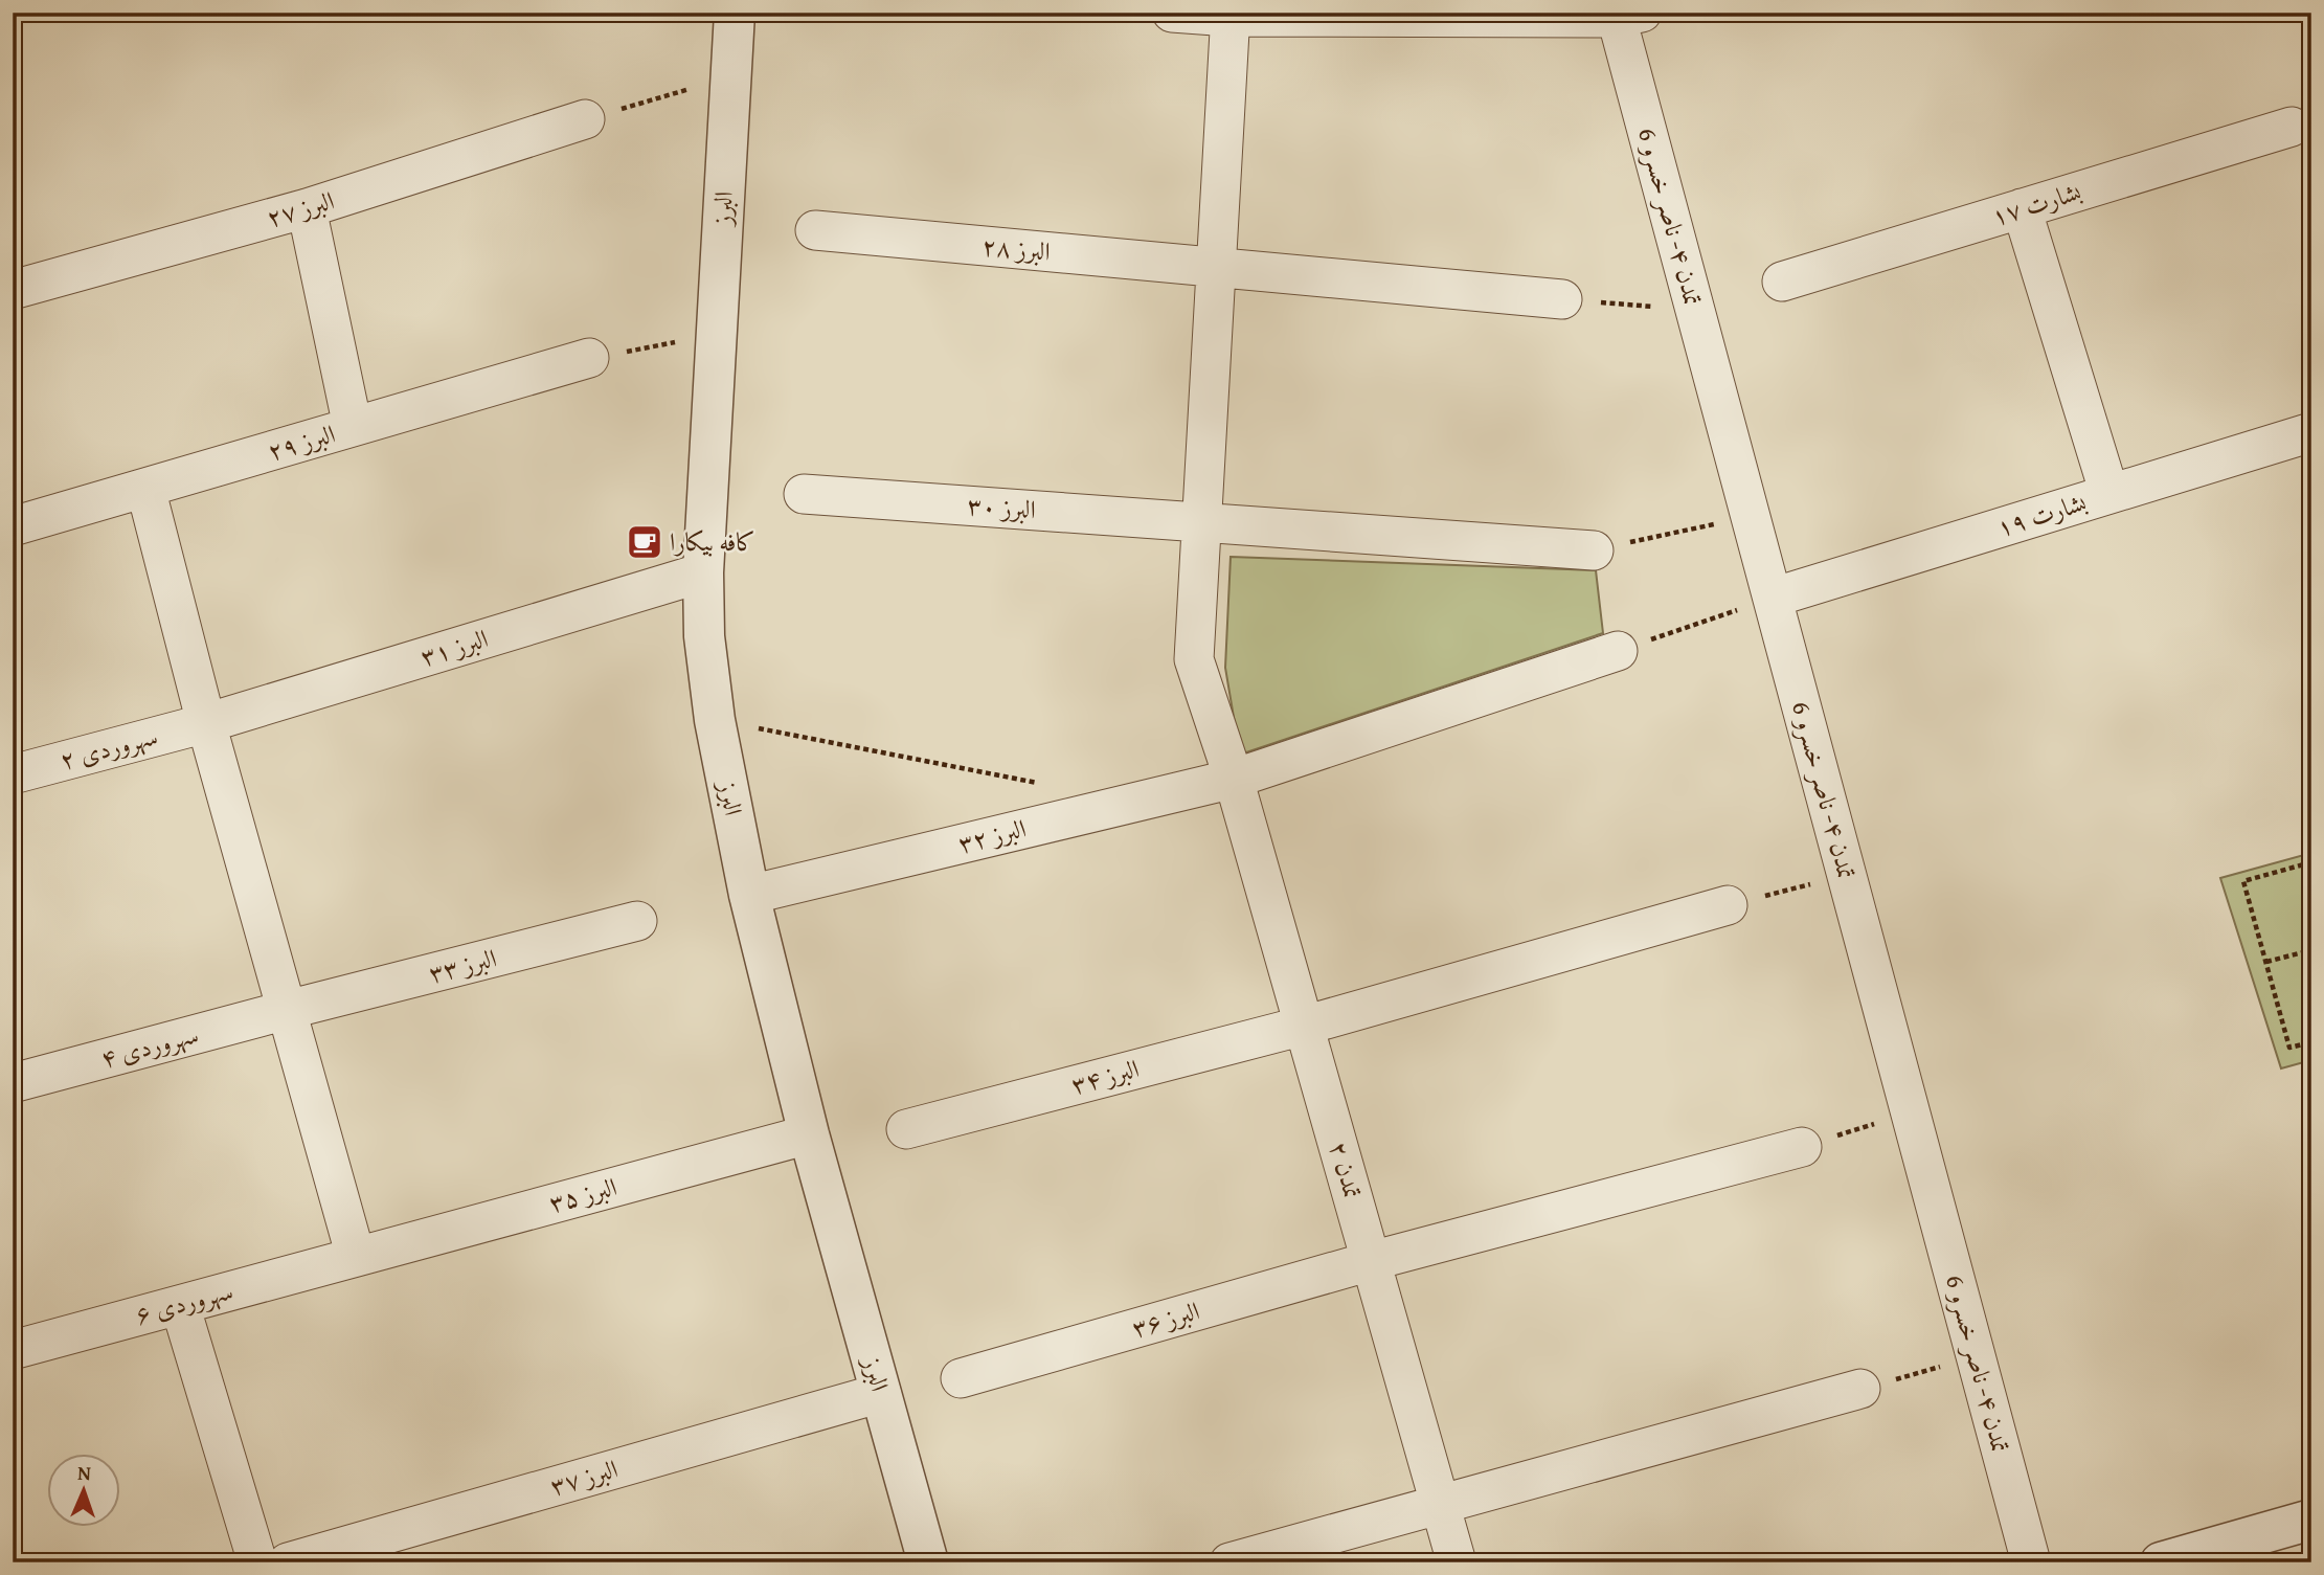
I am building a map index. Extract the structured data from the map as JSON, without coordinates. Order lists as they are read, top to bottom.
{
  "streets": {
    "street": [
      "بشارت ۱۷",
      "البرز",
      "البرز ۲۷",
      "تمدن ۴- ناصر خسرو 6",
      "البرز ۲۸",
      "البرز ۲۹",
      "البرز ۳۰",
      "بشارت ۱۹",
      "البرز ۳۱",
      "سهروردی ۲",
      "البرز ۳۲",
      "البرز ۳۳",
      "سهروردی ۴",
      "البرز ۳۴",
      "تمدن ۲",
      "البرز ۳۵",
      "سهروردی ۶",
      "البرز ۳۶",
      "البرز ۳۷"
    ]
  },
  "crossings": [
    ["البرز", "البرز ۳۱"],
    ["البرز", "البرز ۳۲"],
    ["البرز", "البرز ۳۵"],
    ["البرز", "البرز ۳۷"],
    ["تمدن ۴- ناصر خسرو 6", "بشارت ۱۹"],
    ["البرز ۲۸", "تمدن ۲"],
    ["البرز ۳۰", "تمدن ۲"],
    ["البرز ۳۱", "سهروردی ۲"],
    ["البرز ۳۲", "تمدن ۲"],
    ["البرز ۳۳", "سهروردی ۴"],
    ["البرز ۳۴", "تمدن ۲"],
    ["تمدن ۲", "البرز ۳۶"],
    ["البرز ۳۵", "سهروردی ۶"]
  ],
  "places": {
    "cafe": ["کافه بیکارا"]
  },
  "north": "top"
}
